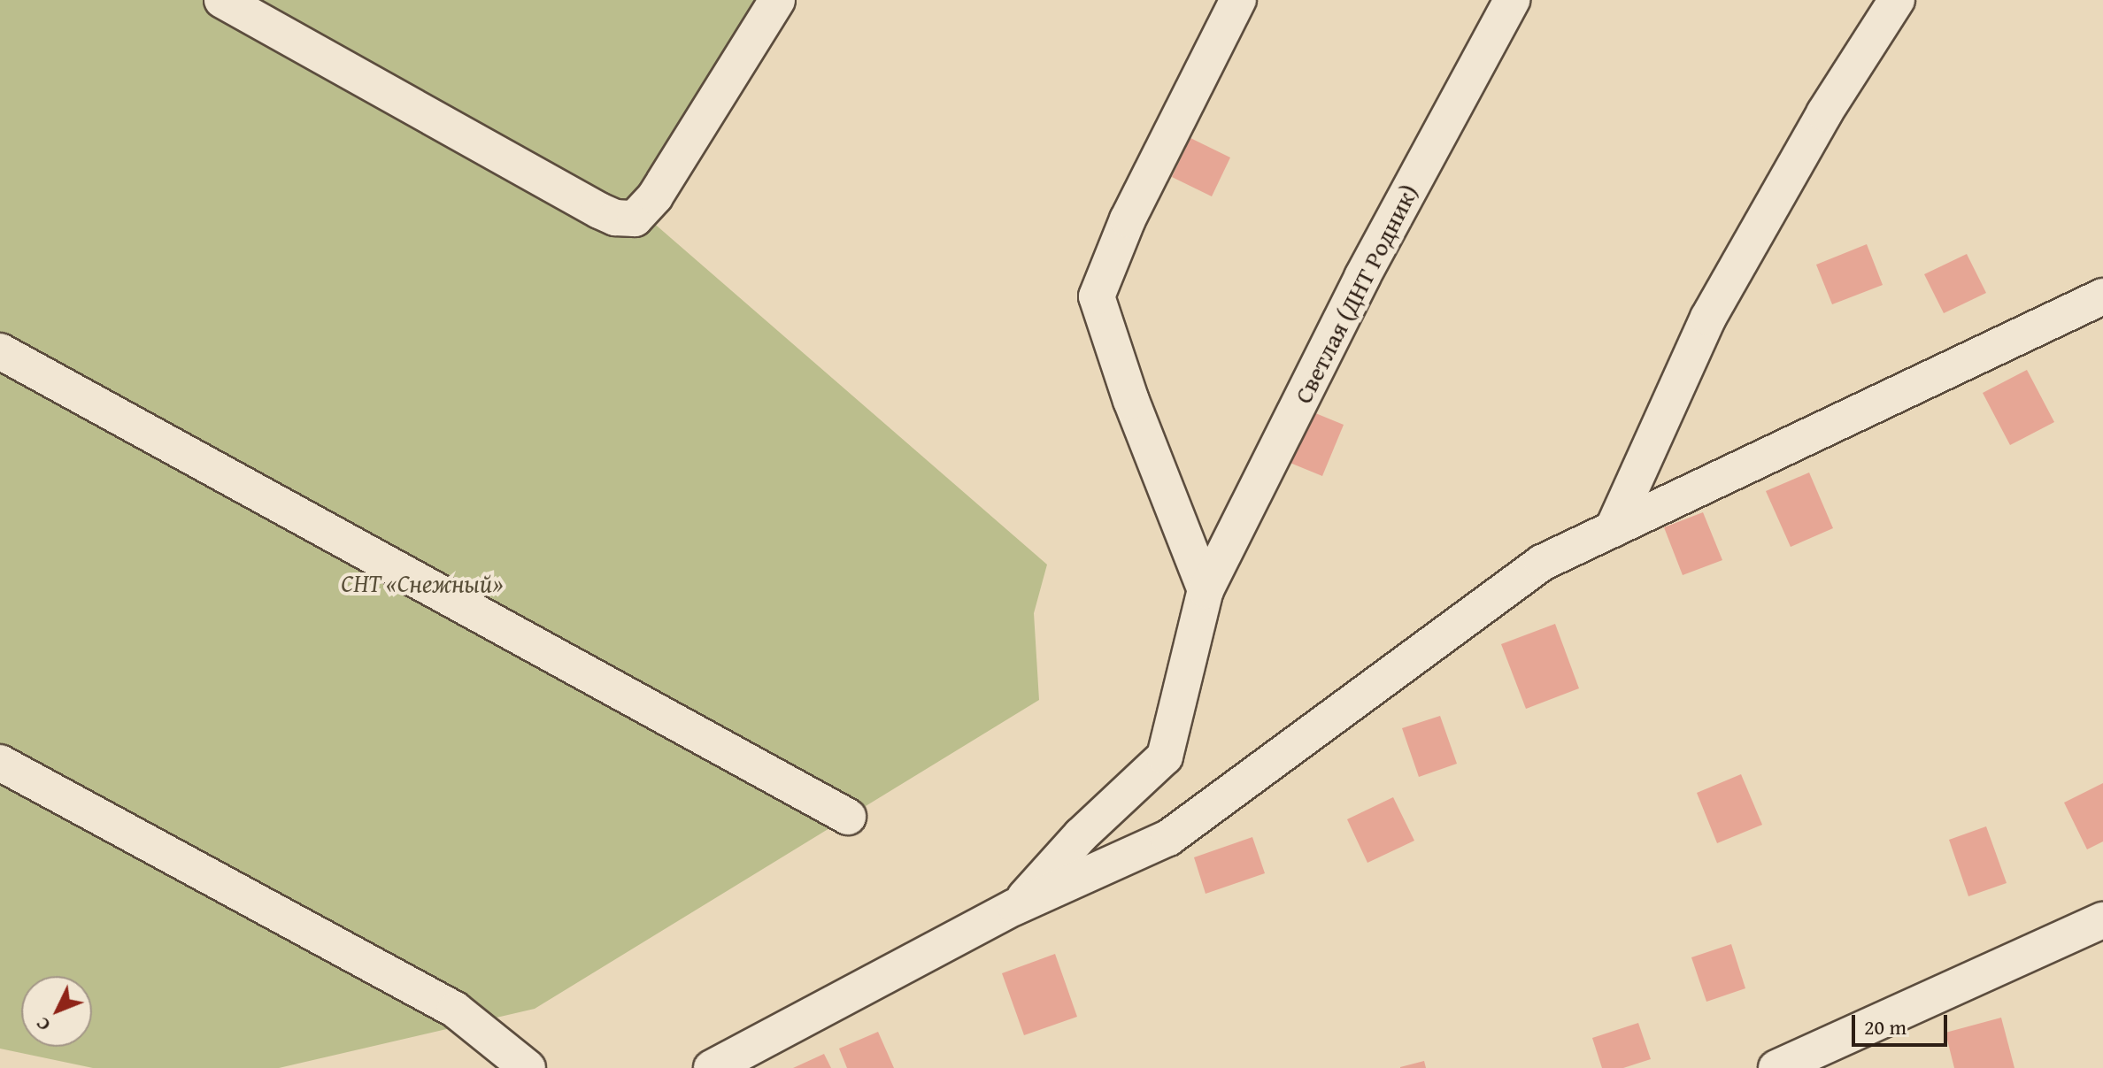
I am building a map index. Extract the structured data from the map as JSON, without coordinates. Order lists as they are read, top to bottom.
{
  "streets": {
    "street": ["Светлая (ДНТ Родник)"]
  },
  "parks": ["СНТ «Снежный»"],
  "scale_bar": "20 m",
  "north": "bottom left"
}
